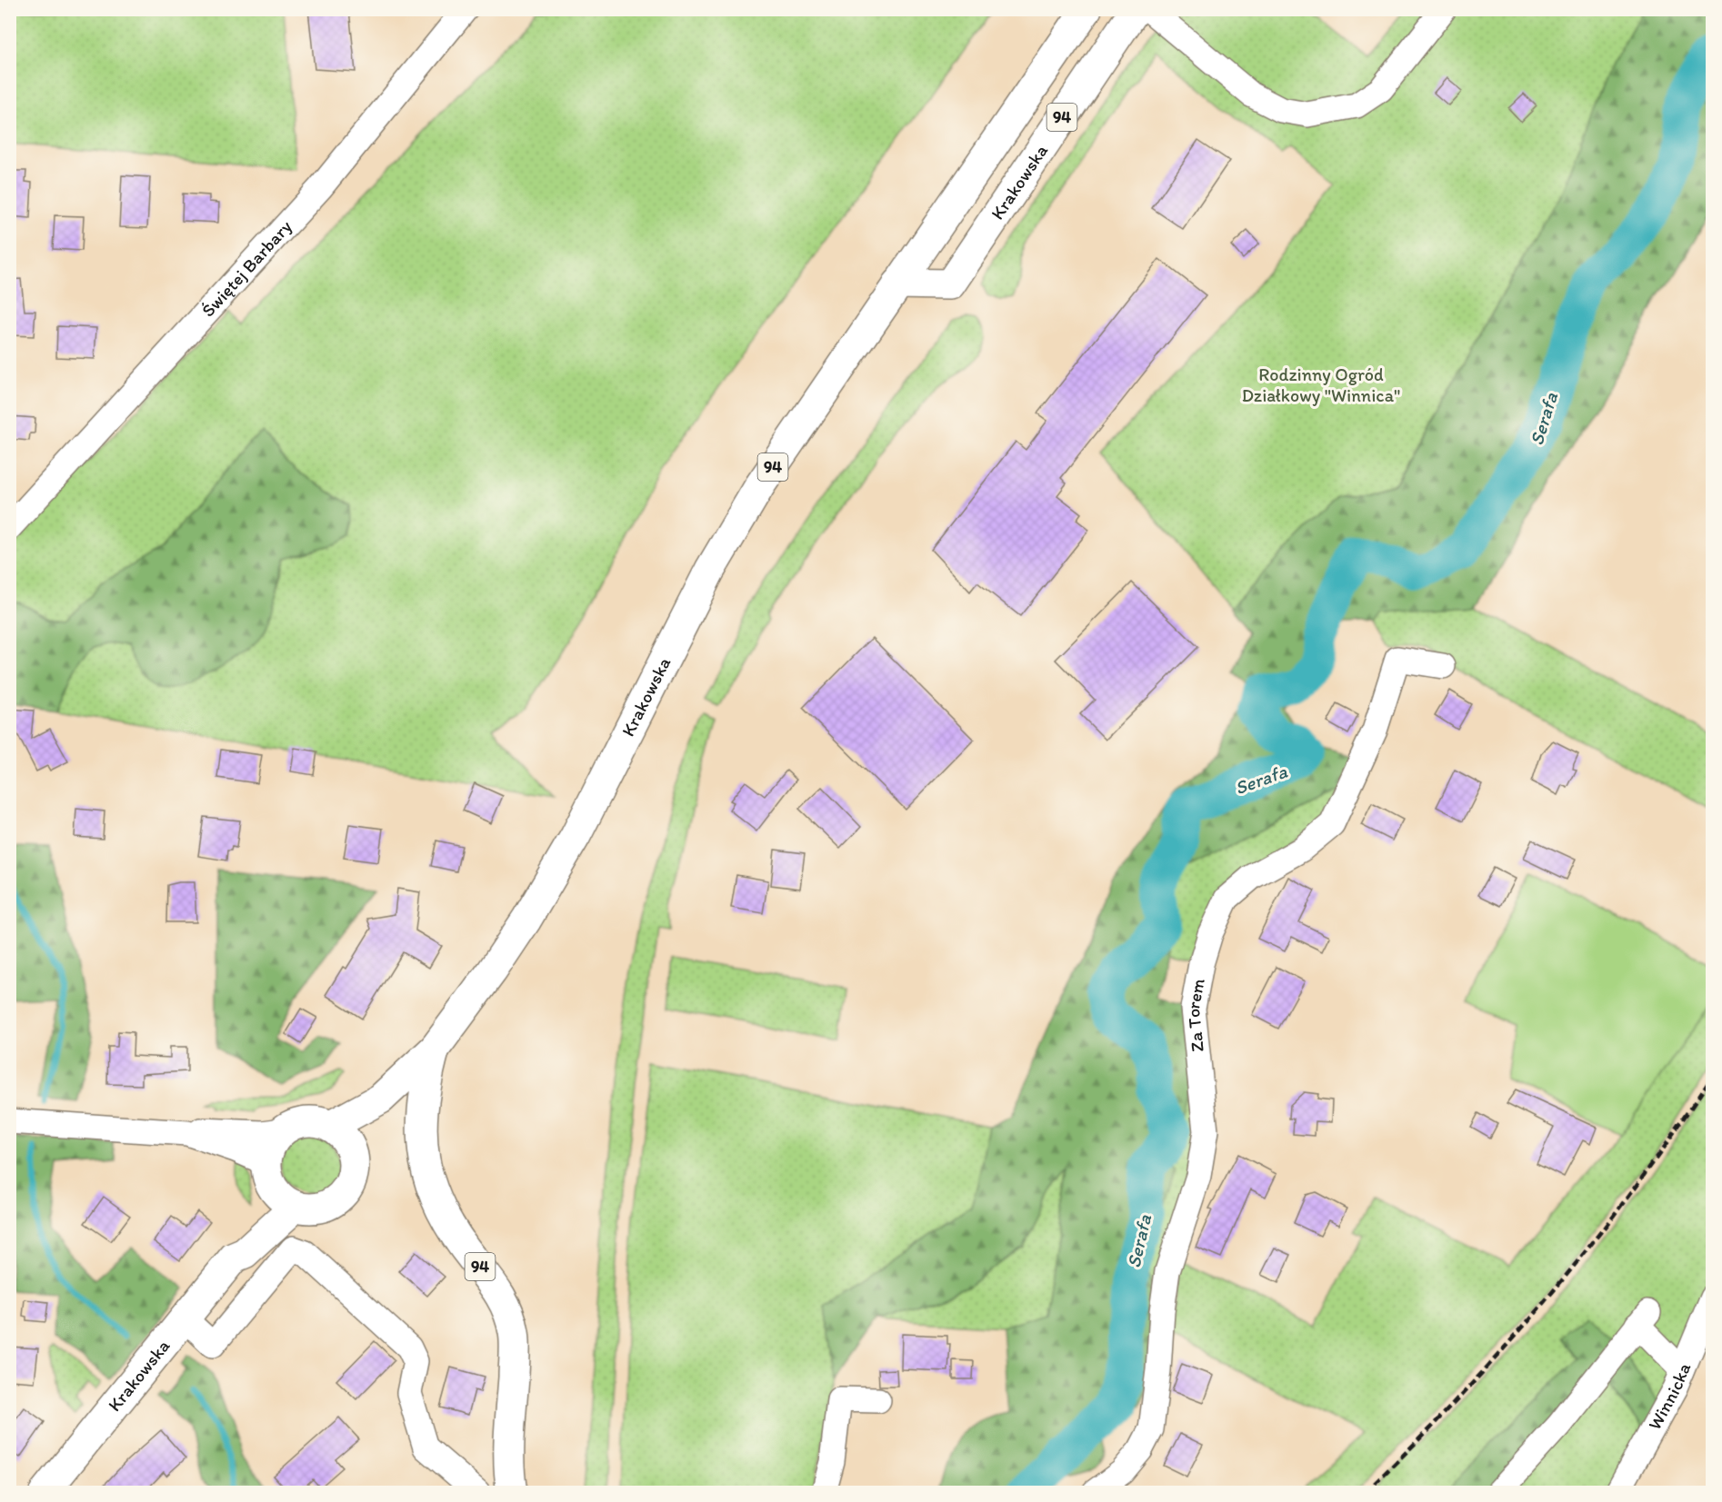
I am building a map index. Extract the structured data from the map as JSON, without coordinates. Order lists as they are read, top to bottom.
{
  "streets": {
    "main road": ["94", "Krakowska"],
    "street": ["Świętej Barbary", "Za Torem", "Winnicka"]
  },
  "crossings": [
    ["94", "Krakowska"]
  ],
  "water": ["Serafa"],
  "parks": ["Rodzinny Ogród Działkowy \"Winnica\""]
}
